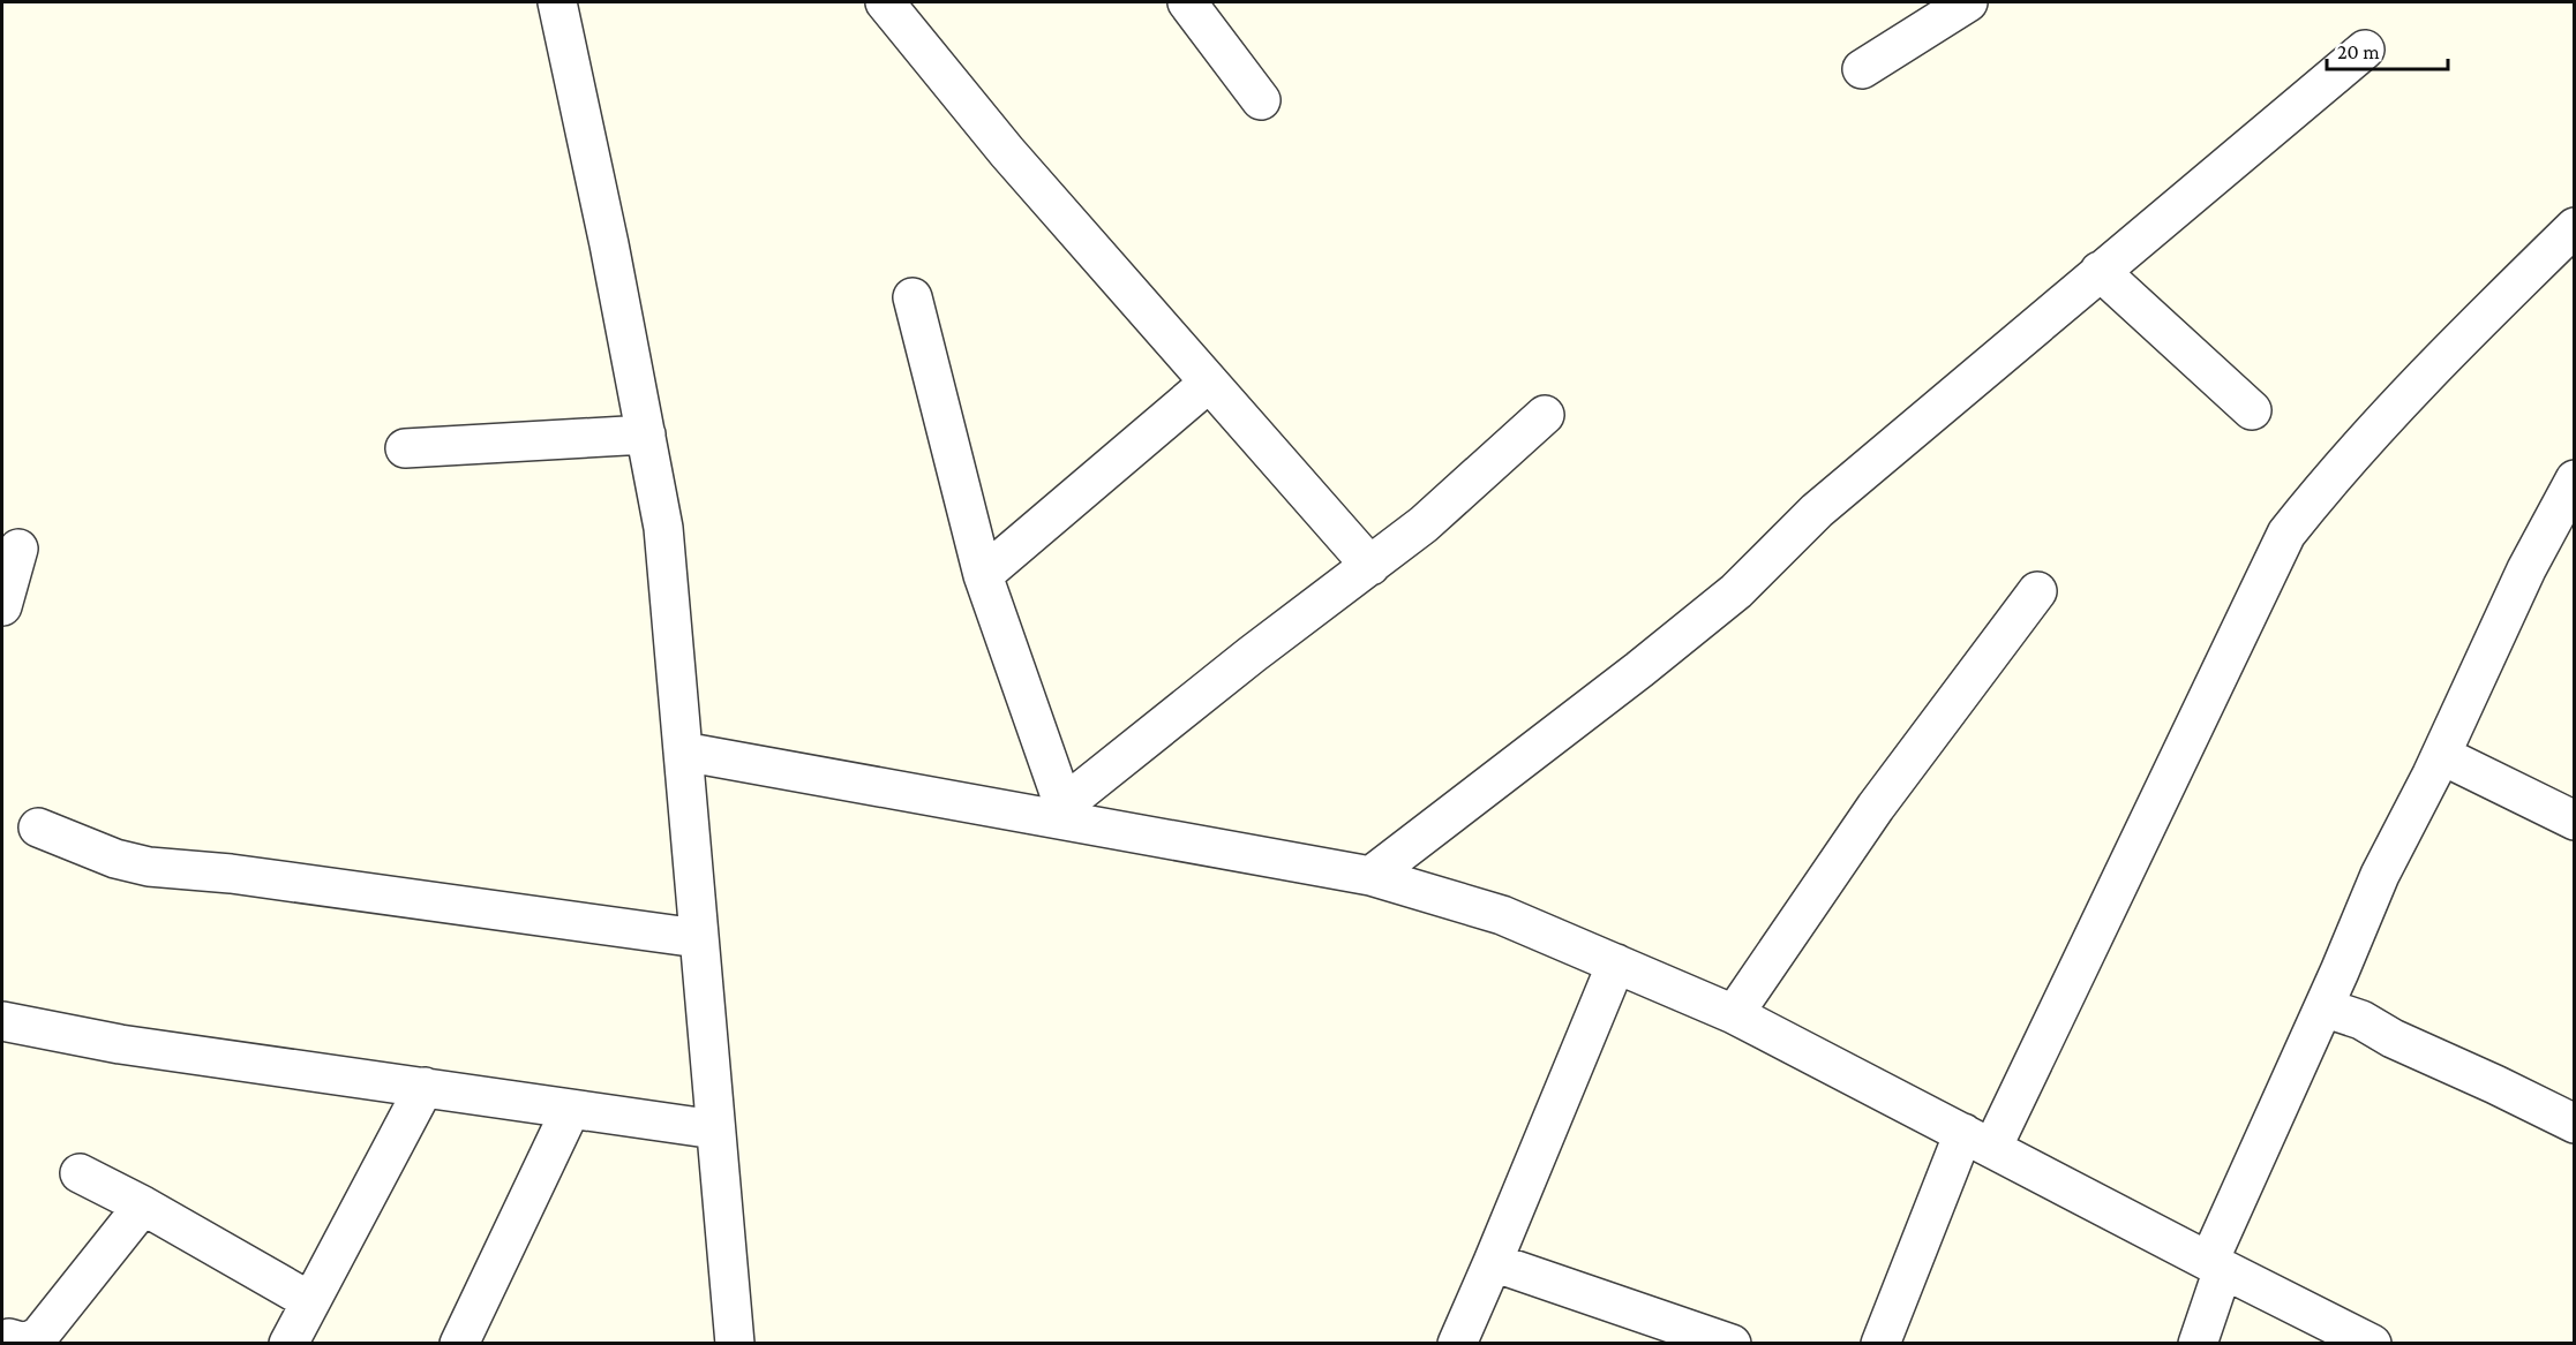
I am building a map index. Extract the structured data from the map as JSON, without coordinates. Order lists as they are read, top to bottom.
{
  "scale_bar": "20 m"
}
